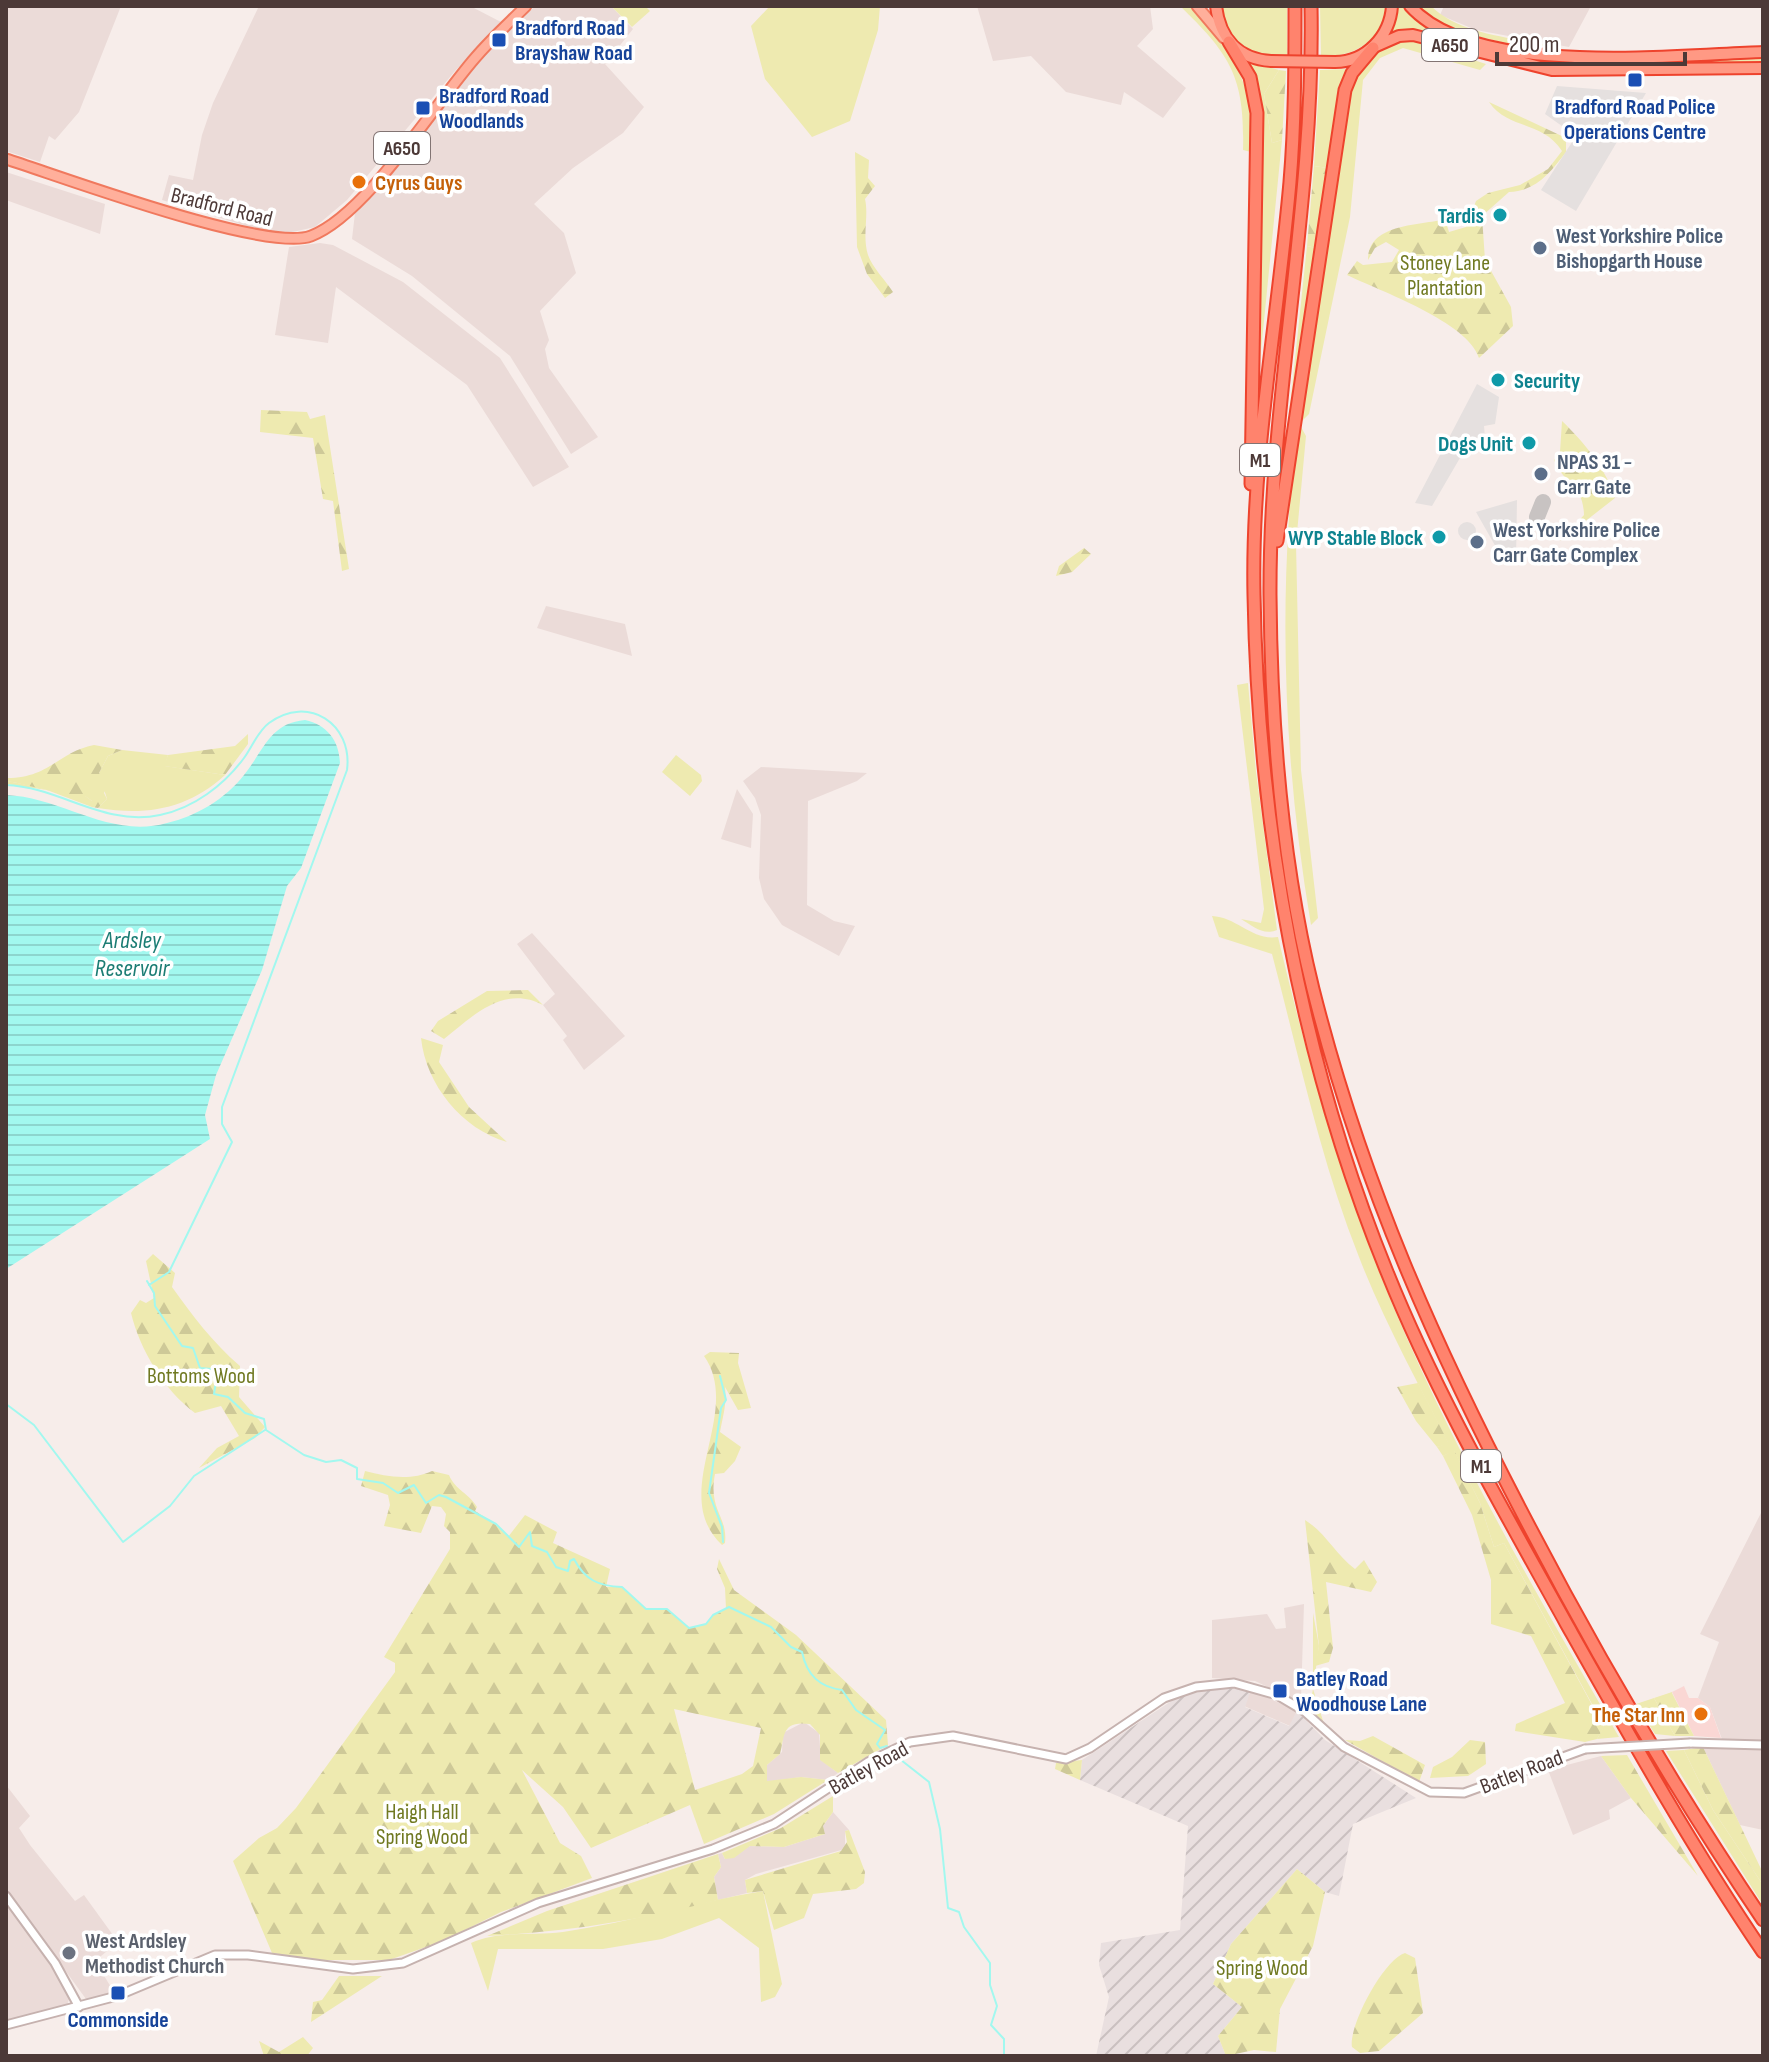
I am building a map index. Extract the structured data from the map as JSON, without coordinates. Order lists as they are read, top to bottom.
{
  "streets": {
    "highway": ["A650", "M1"],
    "main road": ["Bradford Road"],
    "street": ["Batley Road"]
  },
  "water": ["Ardsley Reservoir"],
  "parks": [
    "Stoney Lane Plantation",
    "Bottoms Wood",
    "Haigh Hall Spring Wood",
    "Spring Wood"
  ],
  "places": {
    "transit": [
      "Bradford Road Brayshaw Road",
      "Bradford Road Police Operations Centre",
      "Bradford Road Woodlands",
      "Batley Road Woodhouse Lane",
      "Commonside"
    ],
    "other": [
      "Cyrus Guys",
      "Tardis",
      "West Yorkshire Police Bishopgarth House",
      "Security",
      "Dogs Unit",
      "NPAS 31 - Carr Gate",
      "WYP Stable Block",
      "West Yorkshire Police Carr Gate Complex",
      "The Star Inn",
      "West Ardsley Methodist Church"
    ]
  },
  "scale_bar": "200 m"
}
